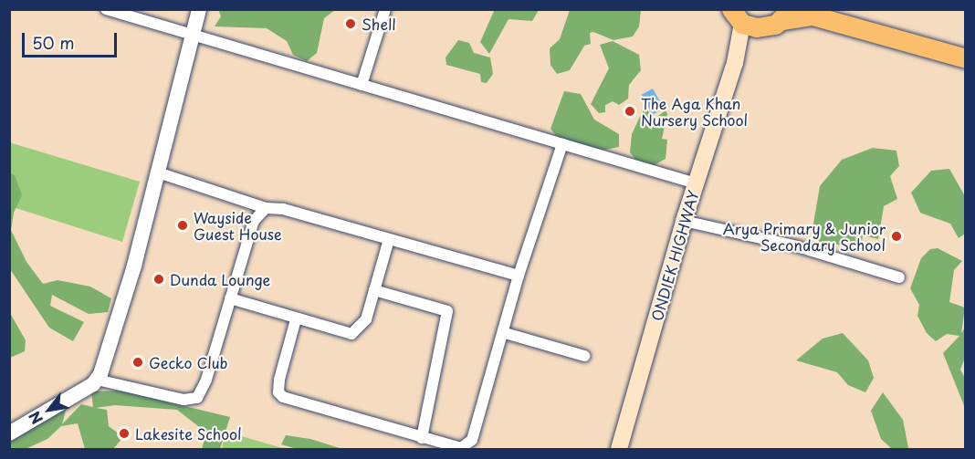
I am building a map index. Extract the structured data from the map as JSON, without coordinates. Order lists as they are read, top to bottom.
{
  "streets": {
    "main road": ["ONDIEK HIGHWAY"]
  },
  "places": [
    "Shell",
    "The Aga Khan Nursery School",
    "Wayside Guest House",
    "Arya Primary & Junior Secondary School",
    "Dunda Lounge",
    "Gecko Club",
    "Lakesite School"
  ],
  "scale_bar": "50 m",
  "north": "bottom left"
}
